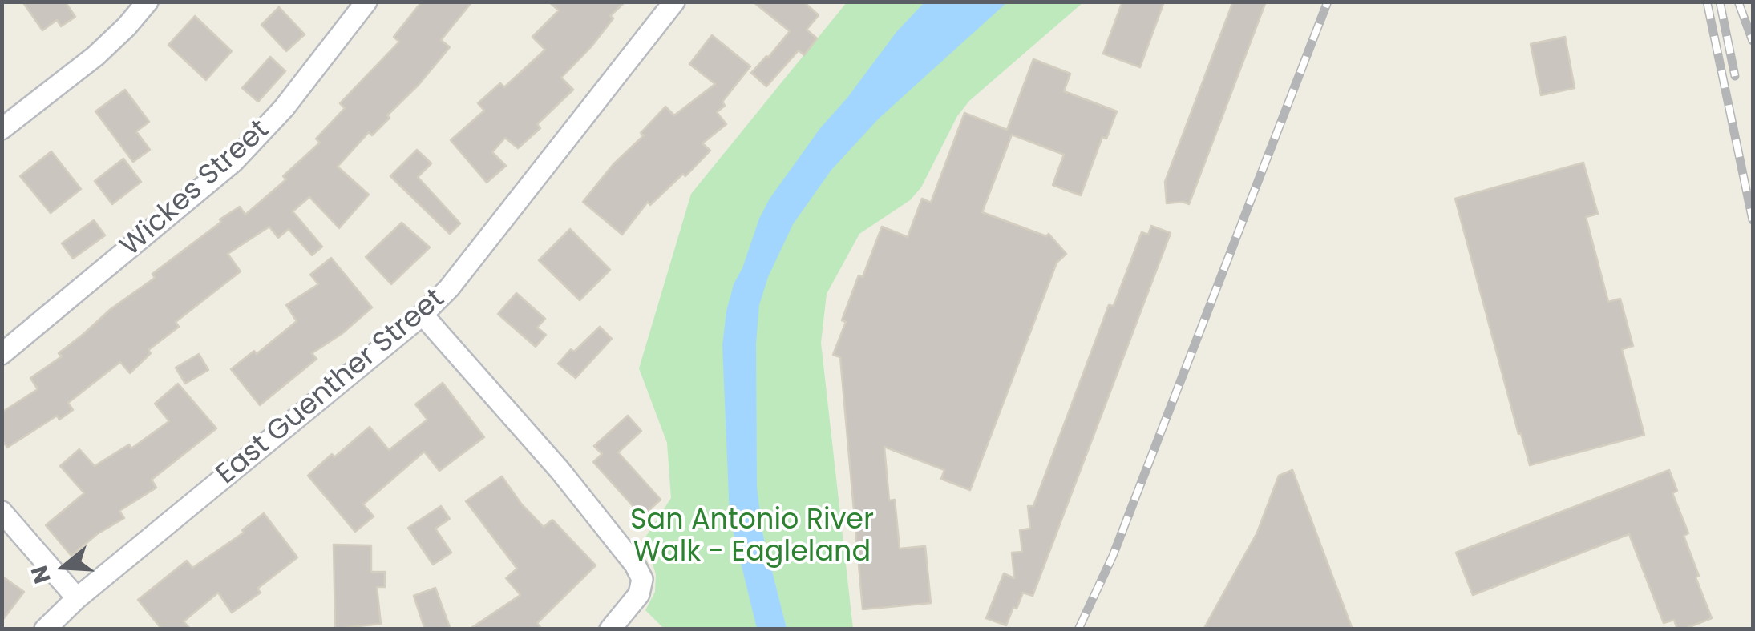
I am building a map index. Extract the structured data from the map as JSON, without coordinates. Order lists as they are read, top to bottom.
{
  "streets": {
    "street": ["Wickes Street", "East Guenther Street"]
  },
  "parks": ["San Antonio River Walk - Eagleland"],
  "north": "left"
}
